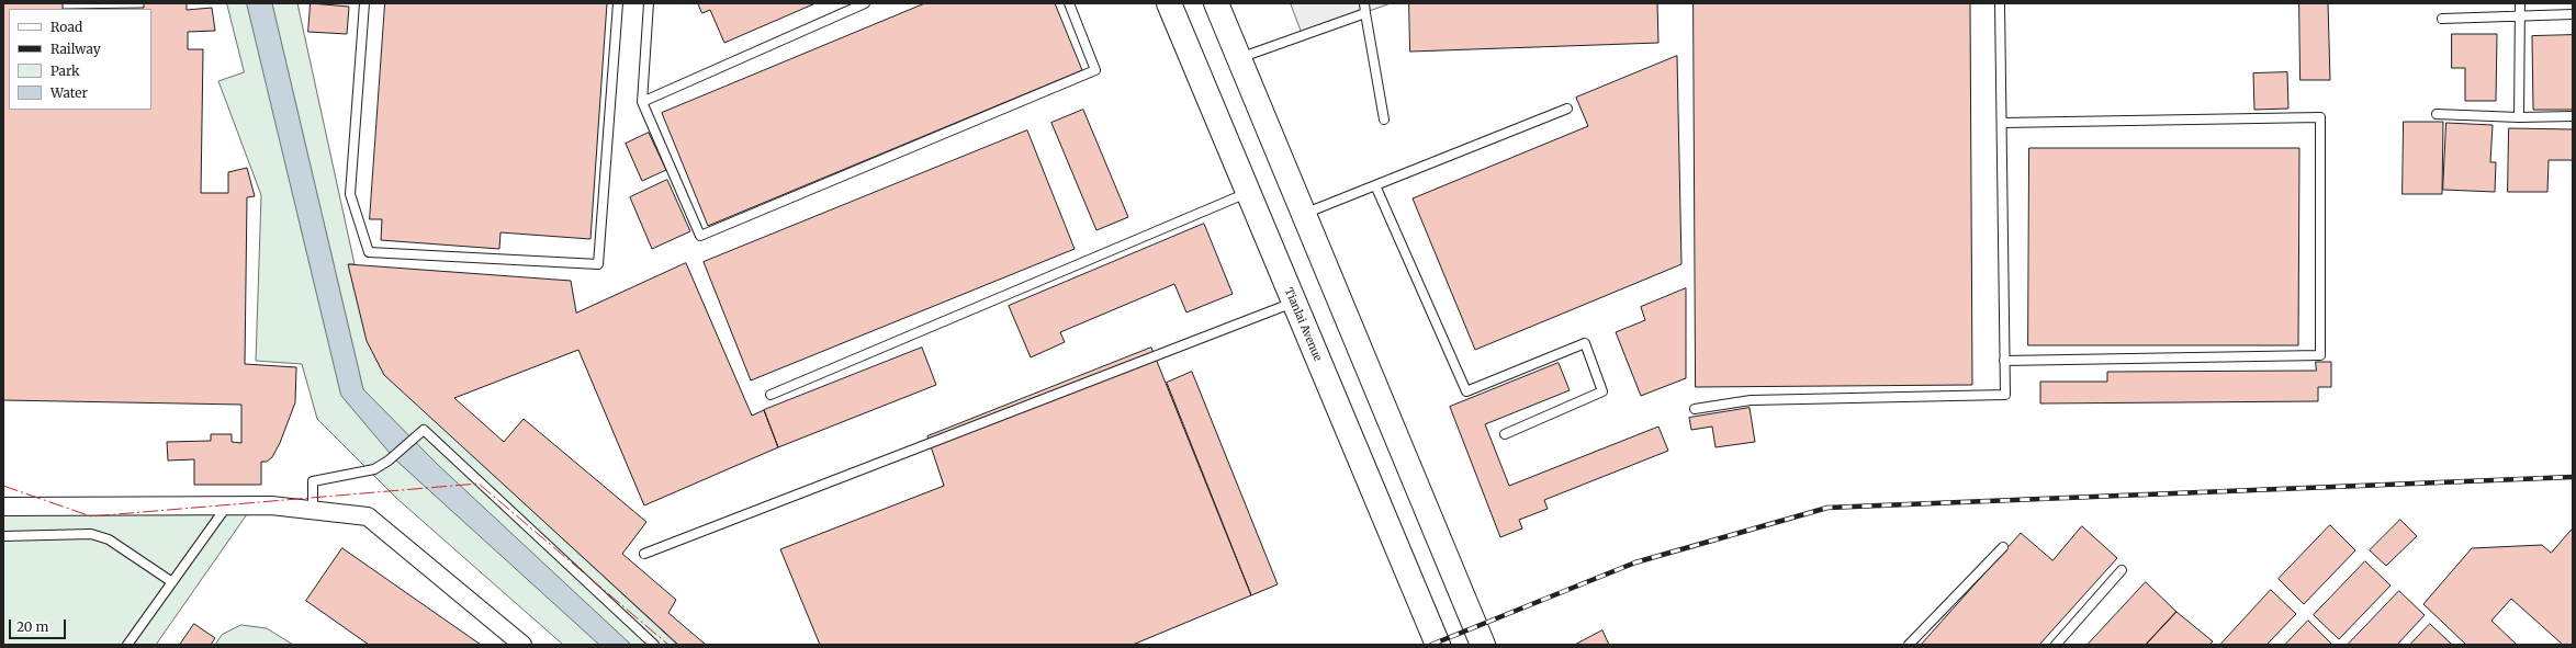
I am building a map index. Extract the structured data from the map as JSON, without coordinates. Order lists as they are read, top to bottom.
{
  "streets": {
    "main road": ["Tianlai Avenue"]
  },
  "legend": [
    "Road",
    "Railway",
    "Park",
    "Water"
  ],
  "scale_bar": "20 m"
}
